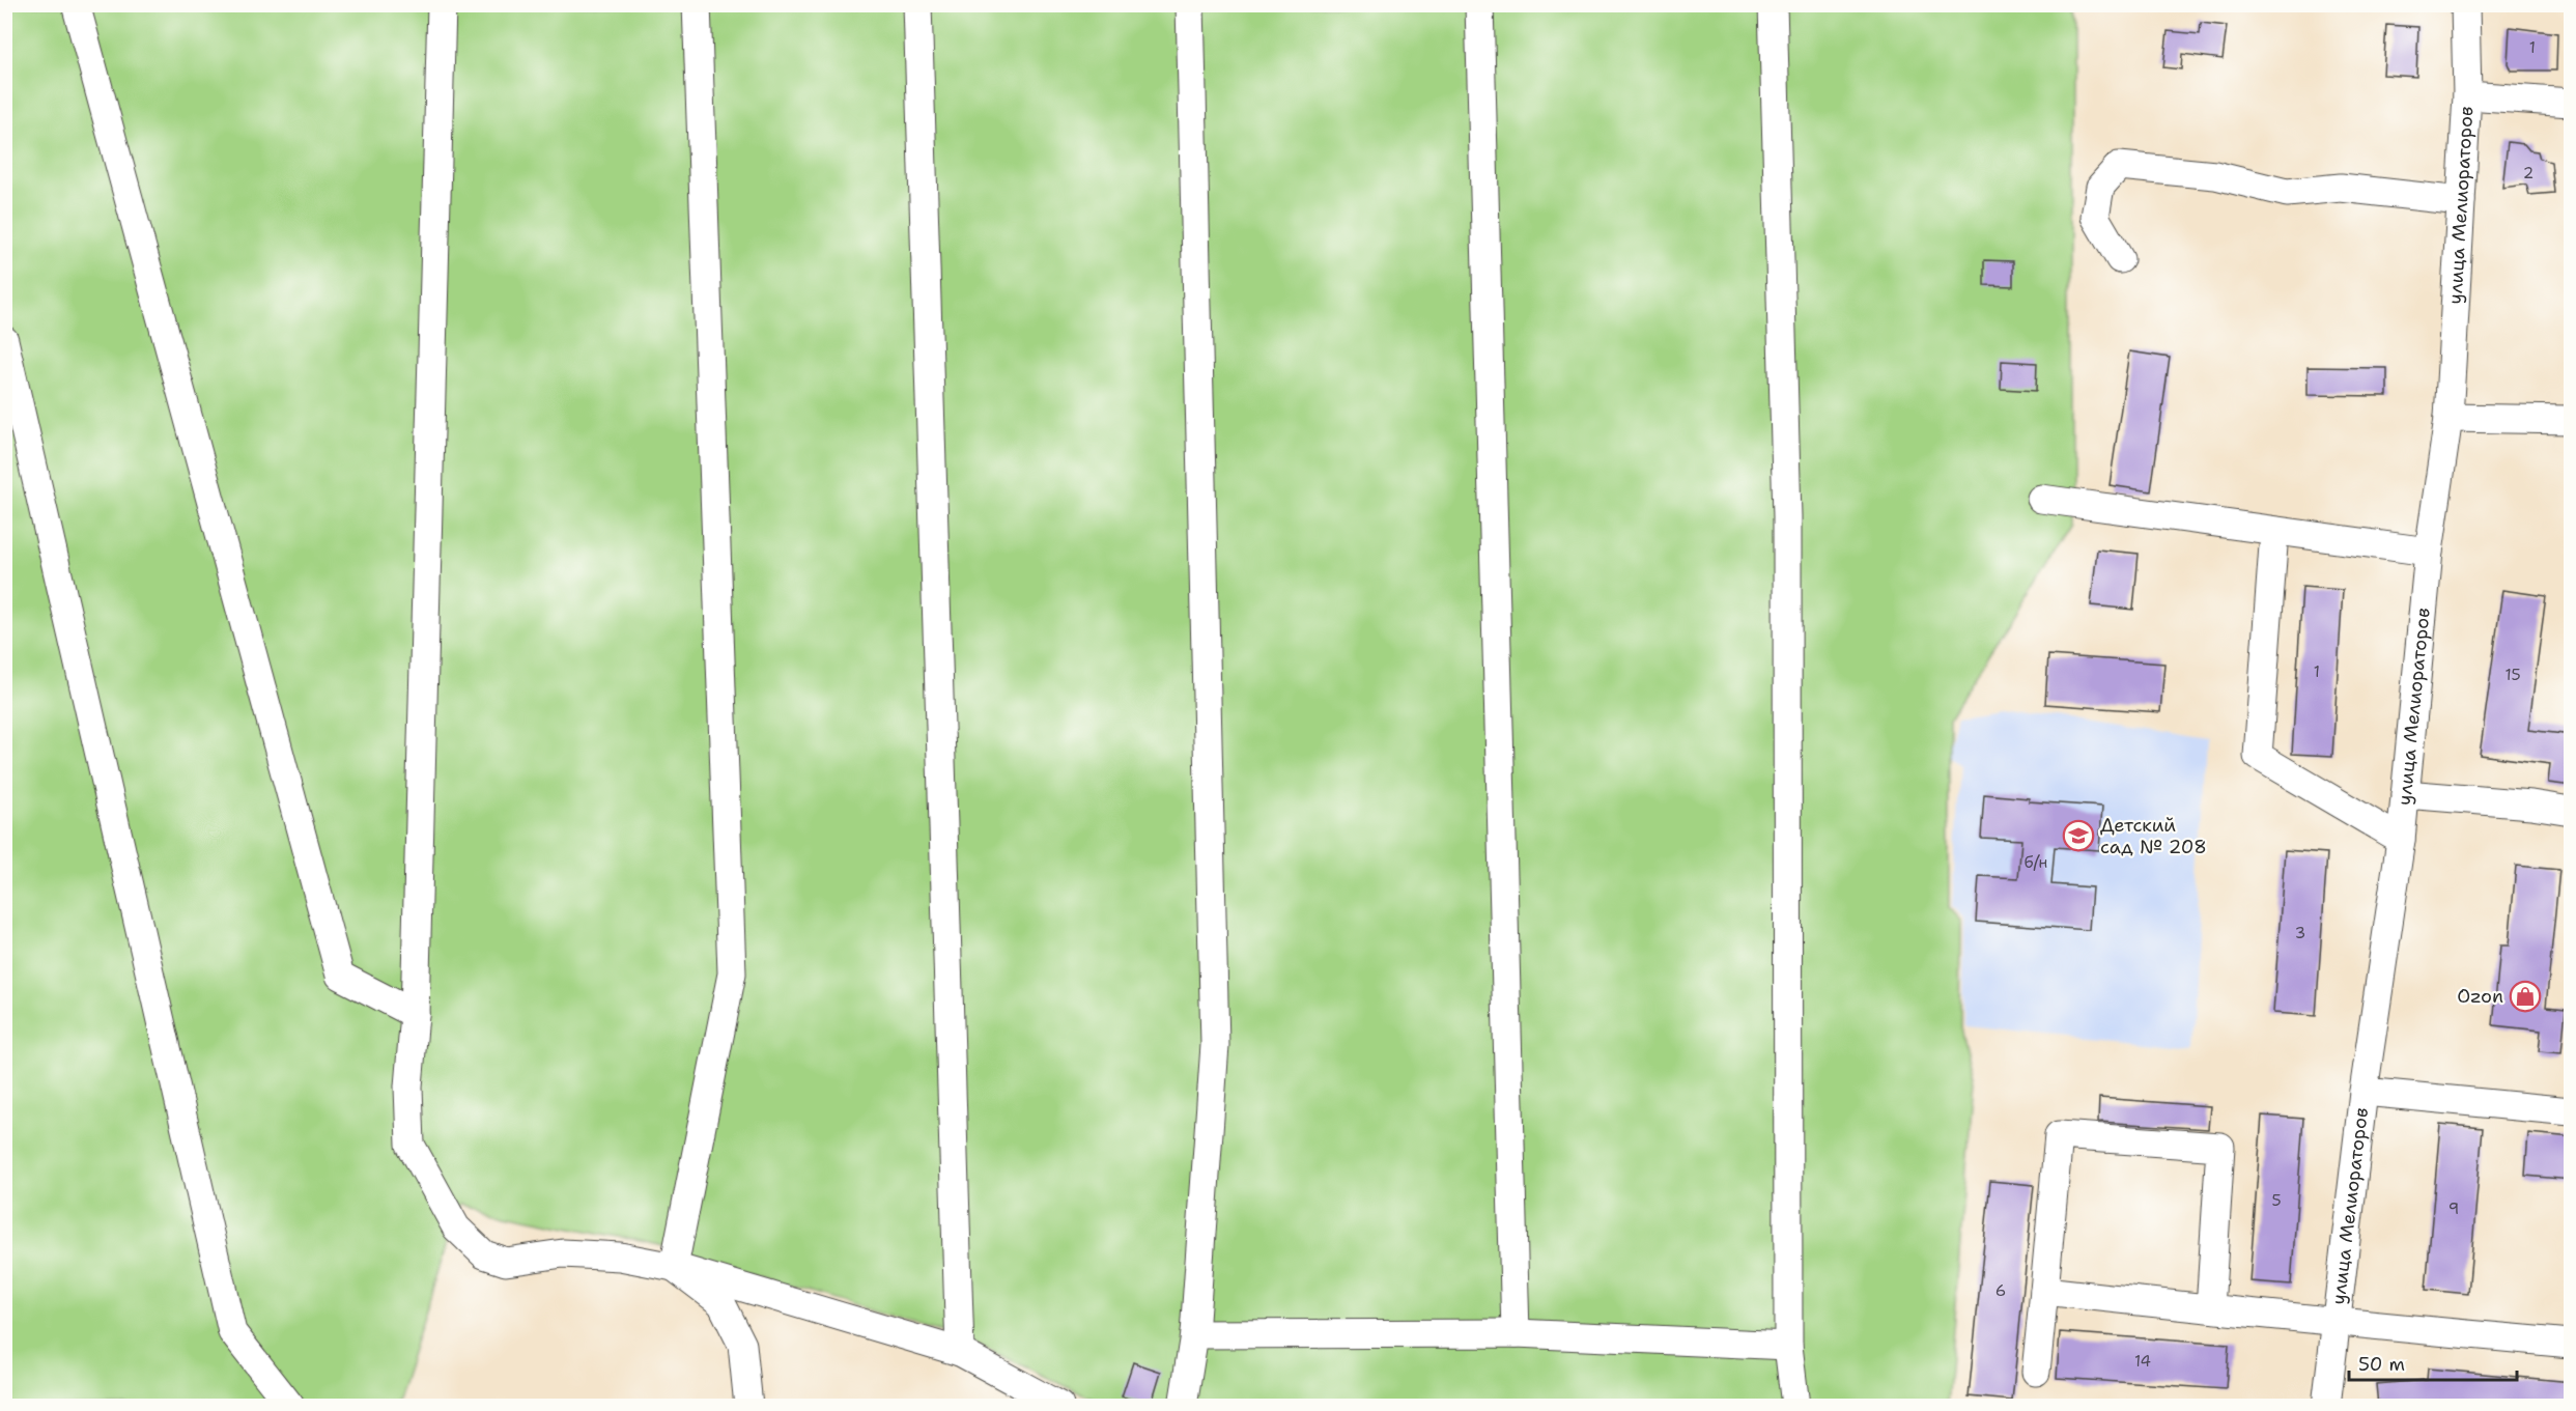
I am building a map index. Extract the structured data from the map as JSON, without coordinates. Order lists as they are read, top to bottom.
{
  "streets": {
    "street": ["улица Мелиораторов"]
  },
  "places": {
    "school or university": ["Детский сад № 208"],
    "shop": ["Ozon"]
  },
  "house_numbers": [
    "1",
    "2",
    "1",
    "15",
    "б/н",
    "3",
    "5",
    "9",
    "6",
    "14"
  ],
  "scale_bar": "50 m"
}
